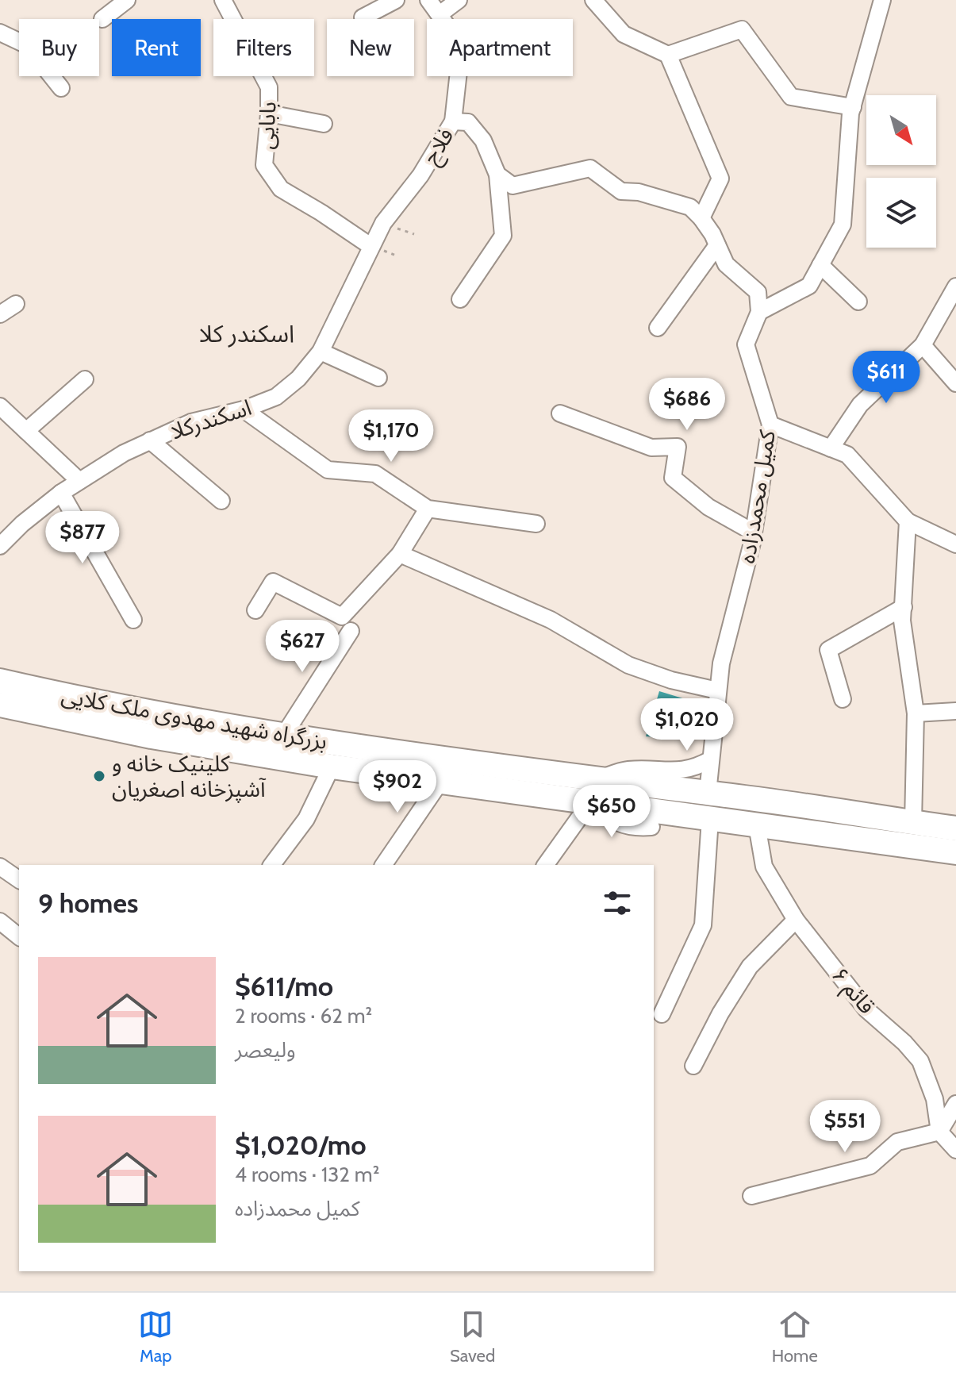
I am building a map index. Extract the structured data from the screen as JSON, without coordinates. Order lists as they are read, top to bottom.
{
  "streets": {
    "highway": ["بزرگراه شهید مهدوی ملک کلایی"],
    "street": [
      "بابایی",
      "فلاح",
      "اسکندرکلا",
      "کمیل محمدزاده",
      "قائم ۶"
    ]
  },
  "crossings": [
    ["بابایی", "فلاح"],
    ["بابایی", "اسکندرکلا"],
    ["فلاح", "اسکندرکلا"],
    ["کمیل محمدزاده", "بزرگراه شهید مهدوی ملک کلایی"],
    ["بزرگراه شهید مهدوی ملک کلایی", "قائم ۶"]
  ],
  "districts": ["اسکندر کلا"],
  "places": ["کلینیک خانه و آشپزخانه اصغریان"],
  "north": "bottom right",
  "page": {
    "chip": [
      "Buy",
      "Rent",
      "Filters",
      "New",
      "Apartment"
    ],
    "price": [
      "$611",
      "$686",
      "$1,170",
      "$877",
      "$627",
      "$1,020",
      "$902",
      "$650",
      "$551"
    ],
    "heading": "9 homes",
    "list": [
      {
        "name": "$611/mo",
        "note": "2 rooms · 62 m² · ولیعصر"
      },
      {
        "name": "$1,020/mo",
        "note": "4 rooms · 132 m² · کمیل محمدزاده"
      }
    ],
    "tabs": ["Map", "Saved", "Home"]
  }
}
